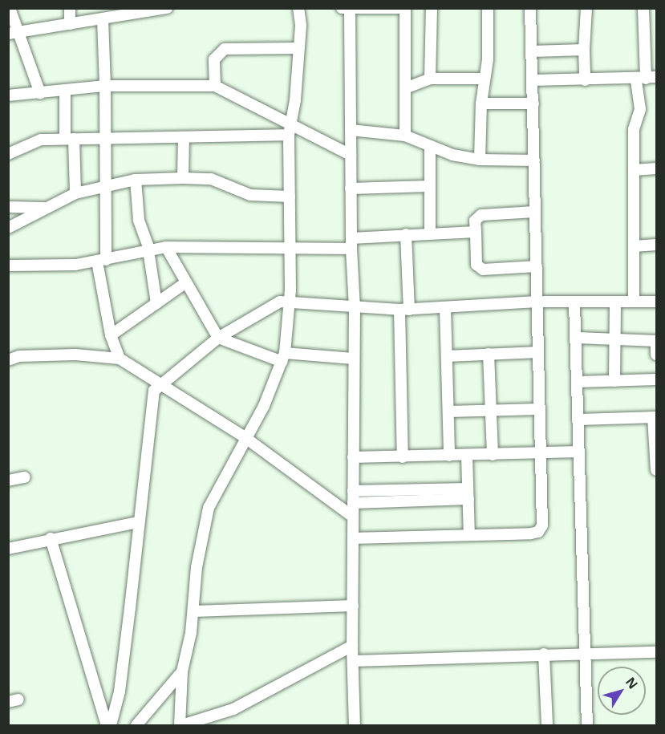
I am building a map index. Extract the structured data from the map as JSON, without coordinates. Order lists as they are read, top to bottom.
{
  "north": "top right"
}
